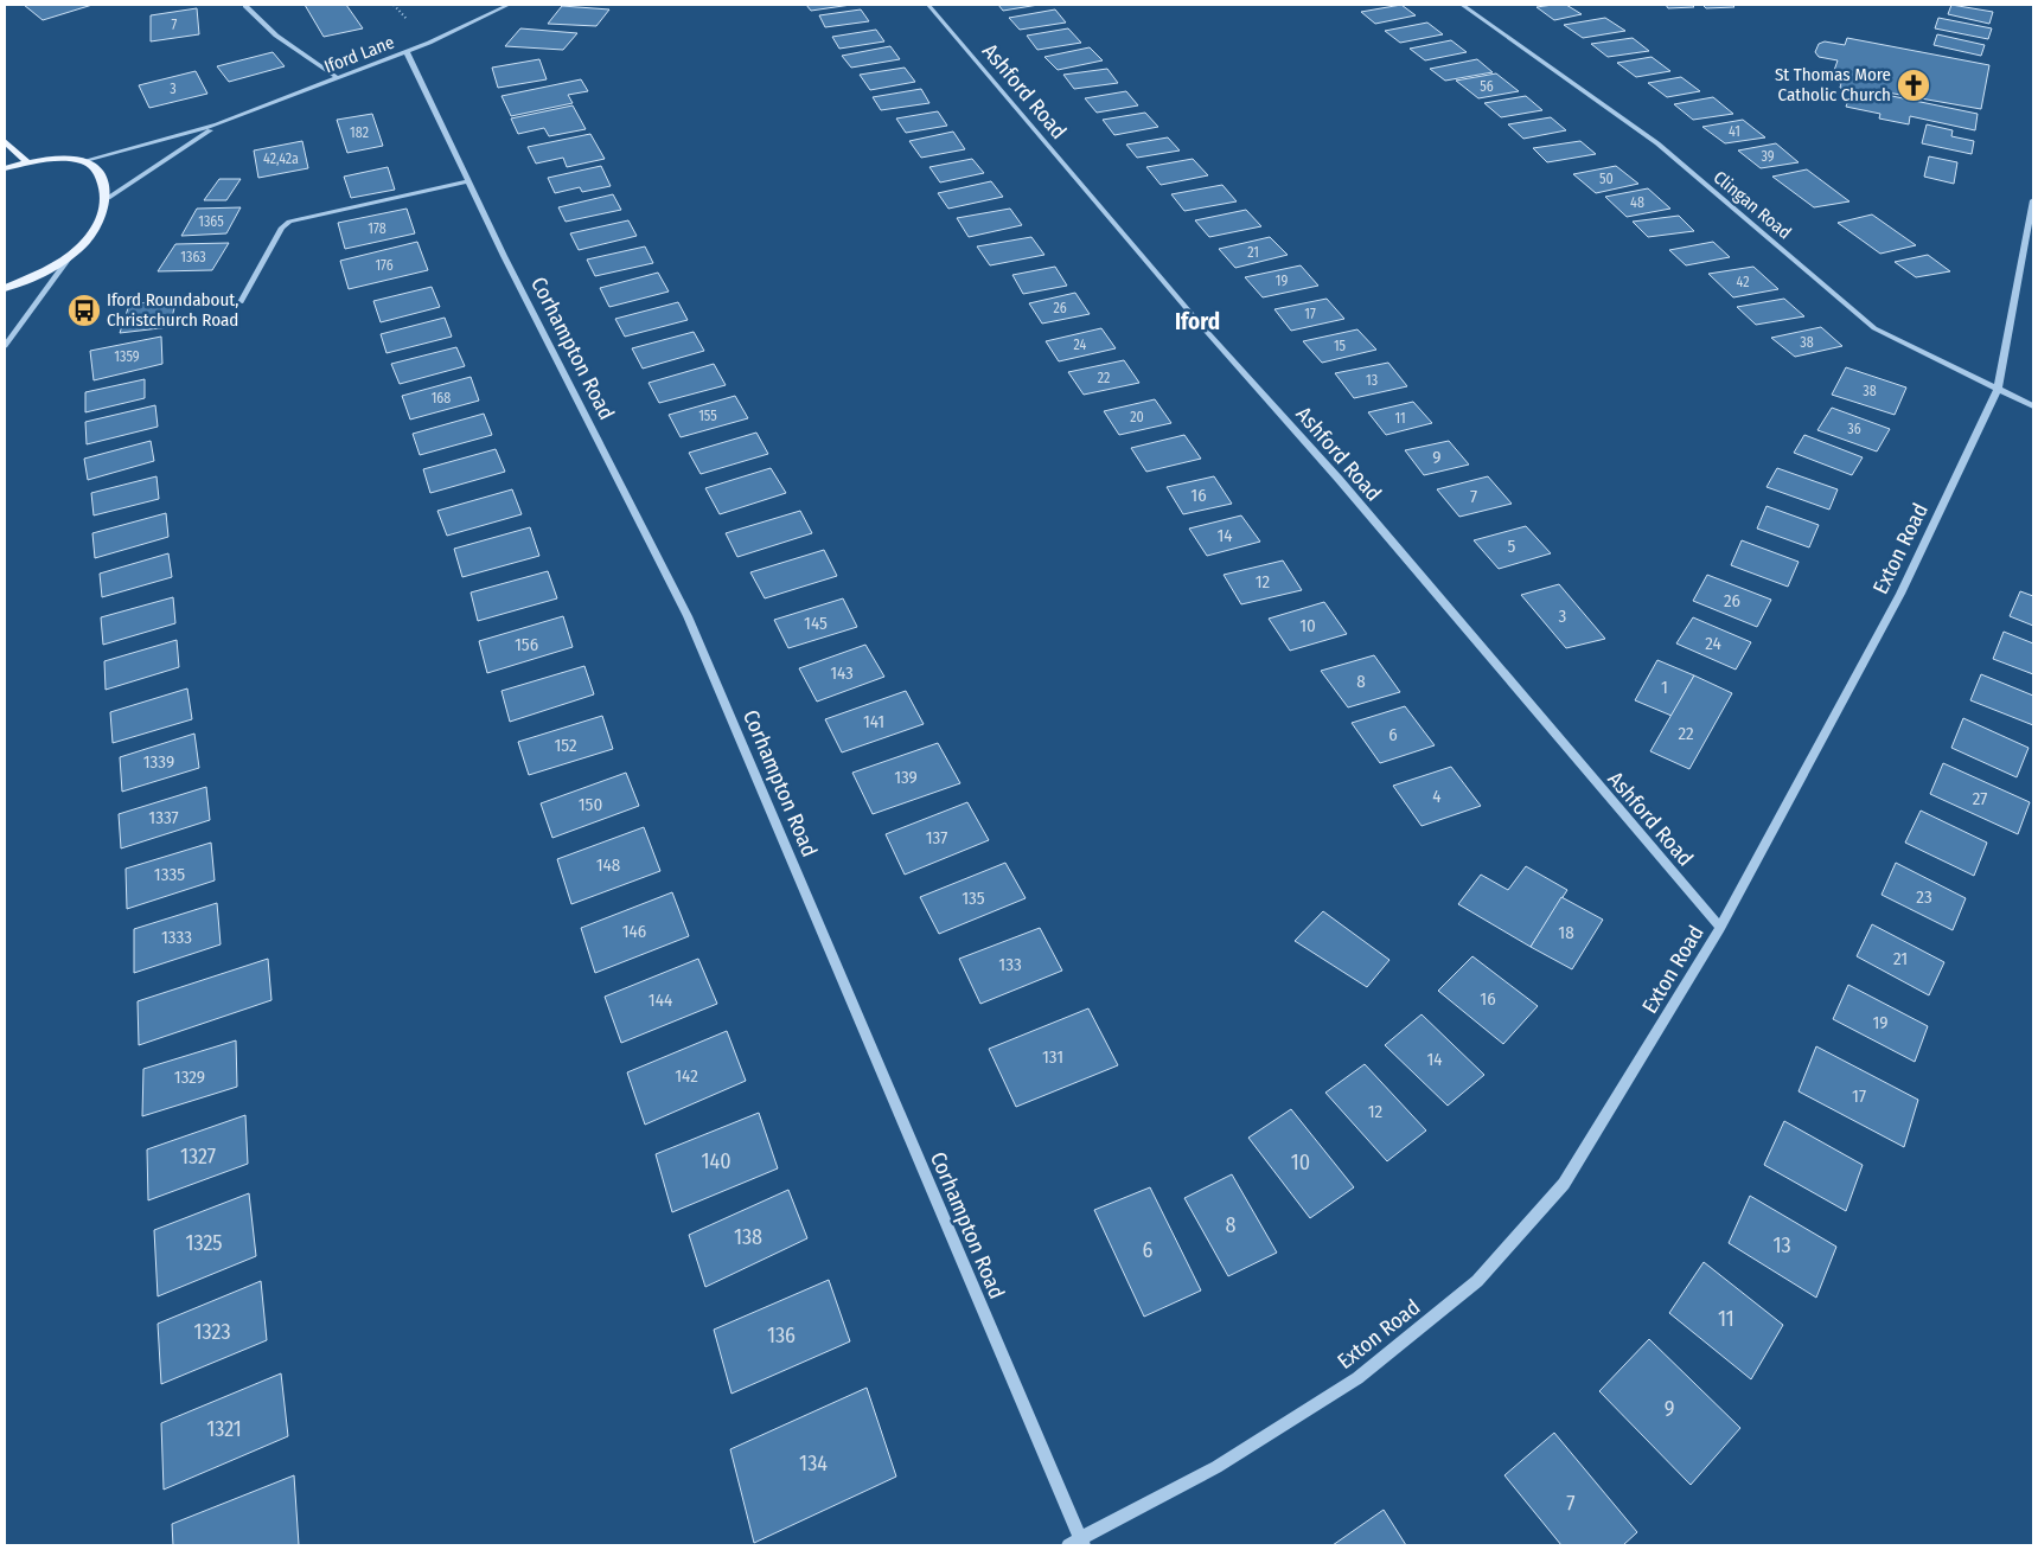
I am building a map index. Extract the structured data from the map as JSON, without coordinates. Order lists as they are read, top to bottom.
{
  "streets": {
    "street": [
      "Iford Lane",
      "Ashford Road",
      "Clingan Road",
      "Corhampton Road",
      "Exton Road"
    ]
  },
  "crossings": [
    ["Iford Lane", "Corhampton Road"],
    ["Ashford Road", "Exton Road"],
    ["Clingan Road", "Exton Road"],
    ["Corhampton Road", "Exton Road"]
  ],
  "districts": ["Iford"],
  "places": {
    "church": ["St Thomas More Catholic Church"],
    "bus stop": ["Iford Roundabout, Christchurch Road"]
  },
  "house_numbers": [
    "7",
    "56",
    "3",
    "41",
    "182",
    "39",
    "42,42a",
    "50",
    "48",
    "1365",
    "178",
    "21",
    "1363",
    "176",
    "19",
    "42",
    "26",
    "17",
    "38",
    "24",
    "15",
    "1359",
    "22",
    "13",
    "38",
    "168",
    "155",
    "20",
    "11",
    "36",
    "9",
    "16",
    "7",
    "14",
    "5",
    "12",
    "26",
    "3",
    "145",
    "10",
    "24",
    "156",
    "143",
    "8",
    "1",
    "141",
    "22",
    "6",
    "152",
    "1339",
    "139",
    "4",
    "27",
    "150",
    "1337",
    "137",
    "148",
    "1335",
    "23",
    "135",
    "146",
    "18",
    "1333",
    "21",
    "133",
    "16",
    "144",
    "19",
    "131",
    "14",
    "142",
    "1329",
    "17",
    "12",
    "1327",
    "140",
    "10",
    "8",
    "138",
    "1325",
    "13",
    "6",
    "11",
    "1323",
    "136",
    "9",
    "1321",
    "134",
    "7"
  ]
}
